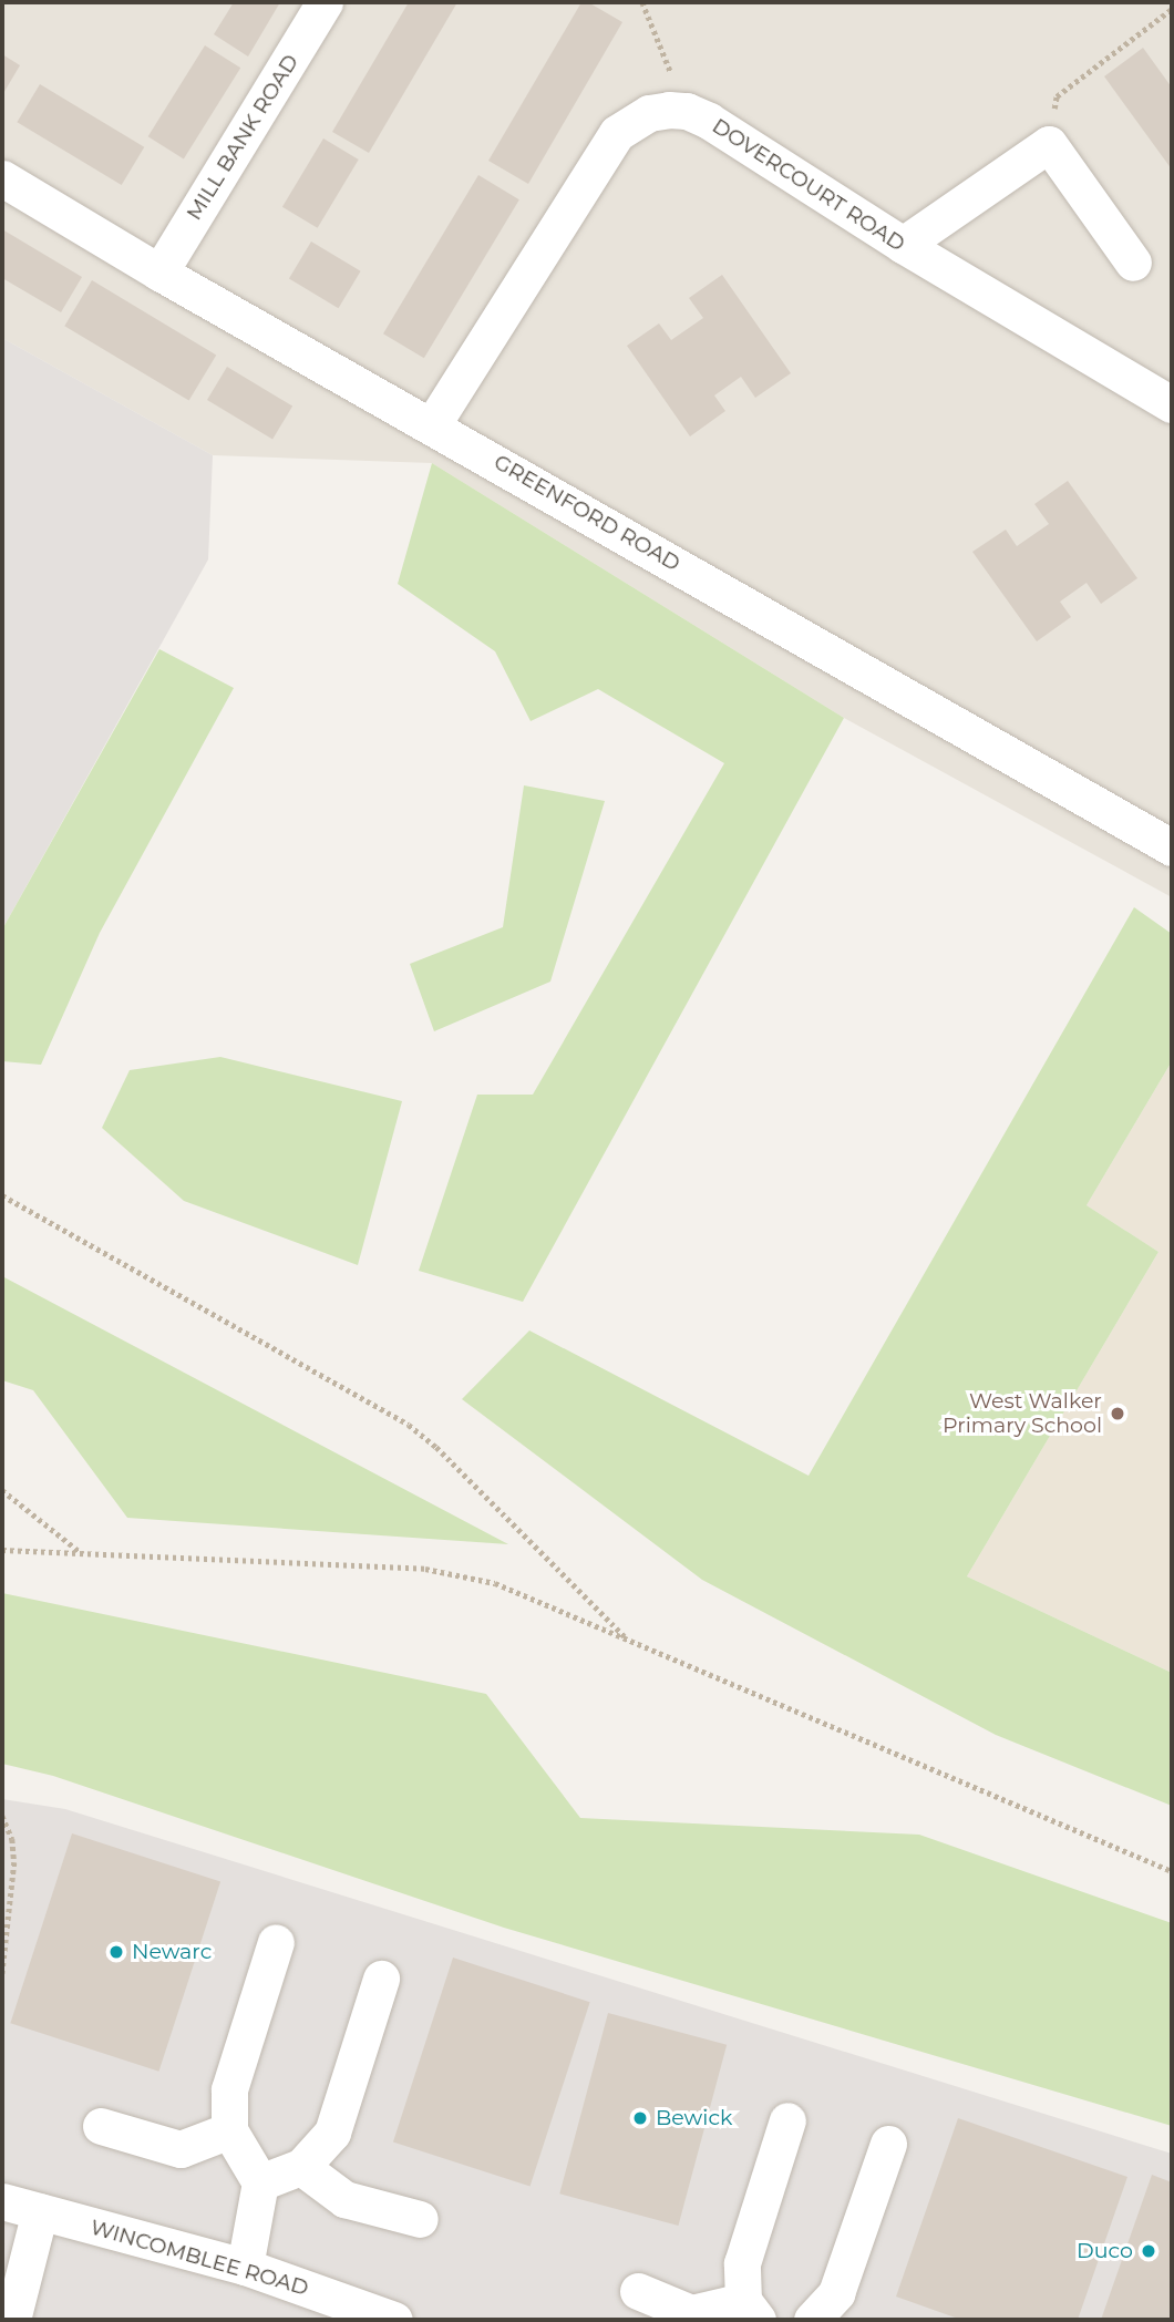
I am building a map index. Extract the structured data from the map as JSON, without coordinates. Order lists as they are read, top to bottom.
{
  "streets": {
    "street": [
      "MILL BANK ROAD",
      "DOVERCOURT ROAD",
      "GREENFORD ROAD",
      "WINCOMBLEE ROAD"
    ]
  },
  "crossings": [
    ["MILL BANK ROAD", "GREENFORD ROAD"],
    ["DOVERCOURT ROAD", "GREENFORD ROAD"]
  ],
  "places": [
    "West Walker Primary School",
    "Newarc",
    "Bewick",
    "Duco"
  ]
}
